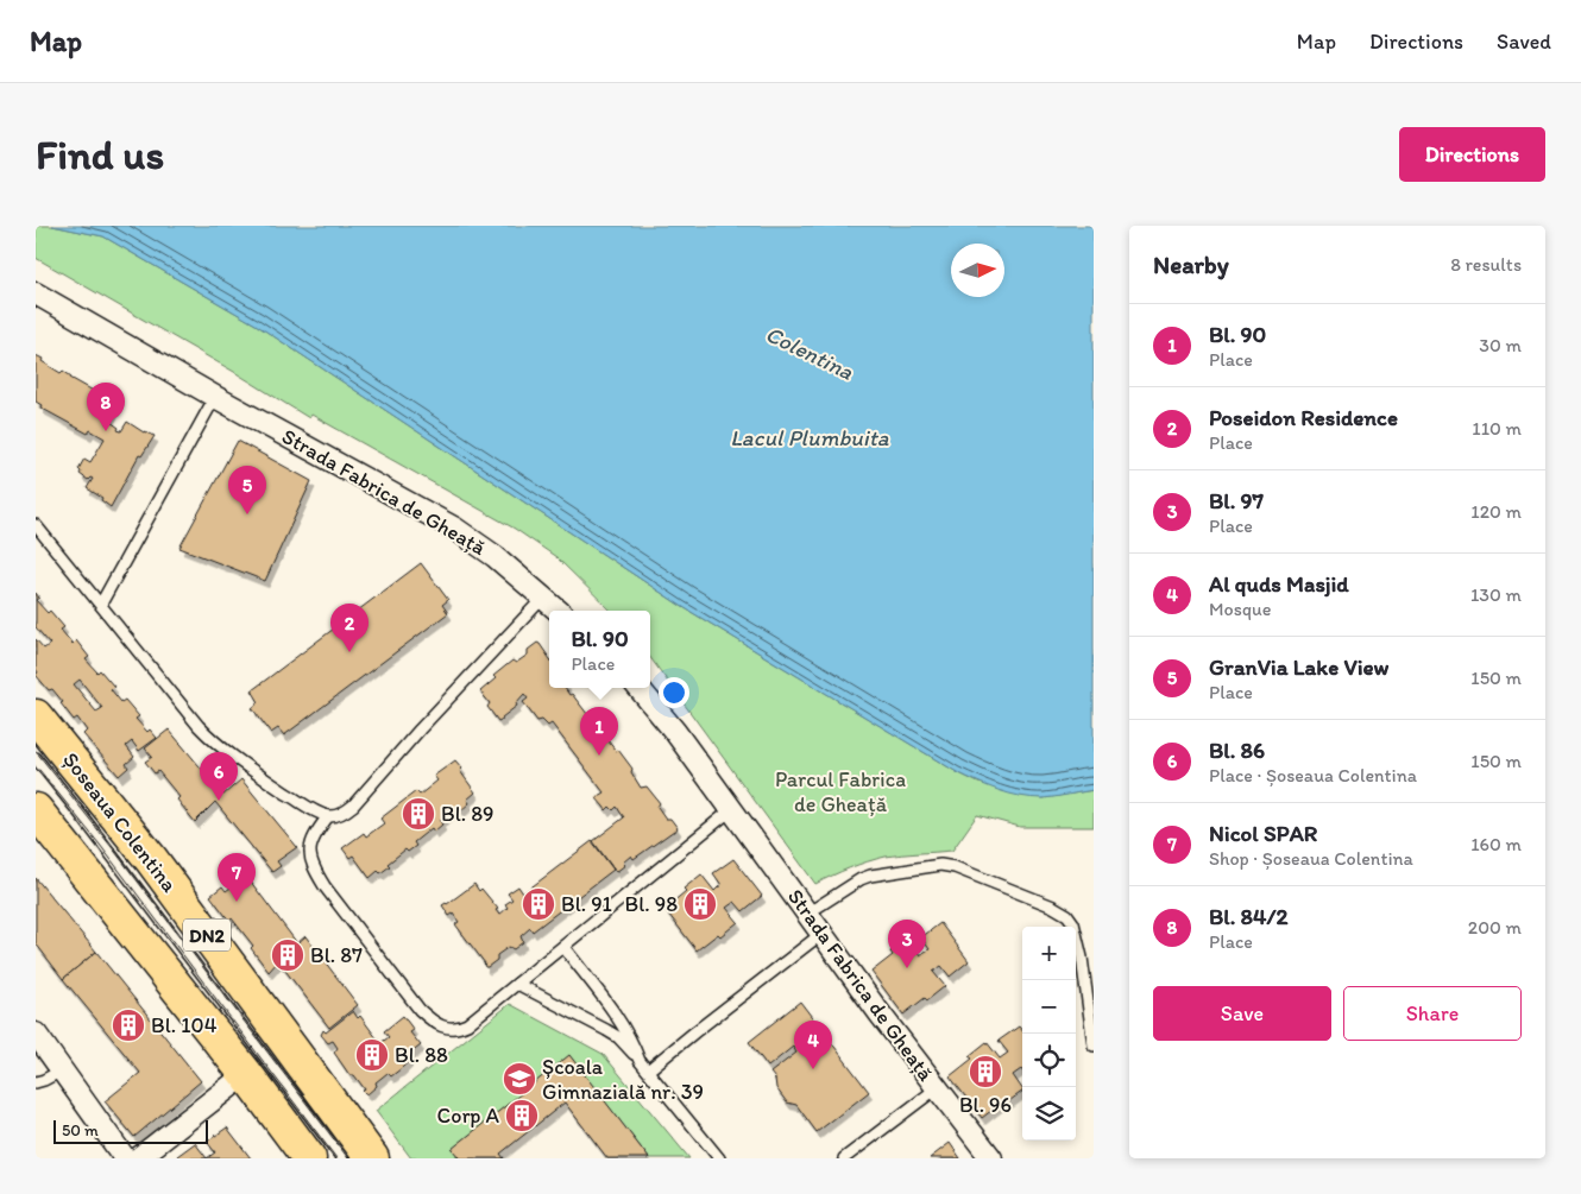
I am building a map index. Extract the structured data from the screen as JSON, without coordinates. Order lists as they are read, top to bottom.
{
  "streets": {
    "main road": ["Șoseaua Colentina", "DN2"],
    "street": ["Strada Fabrica de Gheață"]
  },
  "water": ["Colentina", "Lacul Plumbuita"],
  "parks": ["Parcul Fabrica de Gheață"],
  "places": {
    "building": [
      "Bl. 89",
      "Bl. 91",
      "Bl. 98",
      "Bl. 87",
      "Bl. 104",
      "Bl. 88",
      "Bl. 96",
      "Corp A"
    ],
    "school or university": ["Școala Gimnazială nr. 39"]
  },
  "scale_bar": "50 m",
  "north": "right",
  "page": {
    "header": "Map",
    "nav": ["Map", "Directions", "Saved"],
    "buttons": [
      "Directions",
      ["Save", "Share"]
    ],
    "title": "Find us",
    "heading": ["Nearby", "8 results"],
    "list": [
      {
        "mark": "1",
        "name": "Bl. 90",
        "note": "Place",
        "value": "30 m"
      },
      {
        "mark": "2",
        "name": "Poseidon Residence",
        "note": "Place",
        "value": "110 m"
      },
      {
        "mark": "3",
        "name": "Bl. 97",
        "note": "Place",
        "value": "120 m"
      },
      {
        "mark": "4",
        "name": "Al quds Masjid",
        "note": "Mosque",
        "value": "130 m"
      },
      {
        "mark": "5",
        "name": "GranVia Lake View",
        "note": "Place",
        "value": "150 m"
      },
      {
        "mark": "6",
        "name": "Bl. 86",
        "note": "Place · Șoseaua Colentina",
        "value": "150 m"
      },
      {
        "mark": "7",
        "name": "Nicol SPAR",
        "note": "Shop · Șoseaua Colentina",
        "value": "160 m"
      },
      {
        "mark": "8",
        "name": "Bl. 84/2",
        "note": "Place",
        "value": "200 m"
      }
    ],
    "pins": [
      "8",
      "5",
      "2",
      "1",
      "6",
      "7",
      "3",
      "4"
    ],
    "popup": ["Bl. 90", "Place"],
    "map_buttons": ["+", "−"],
    "scale": "50 m"
  }
}
